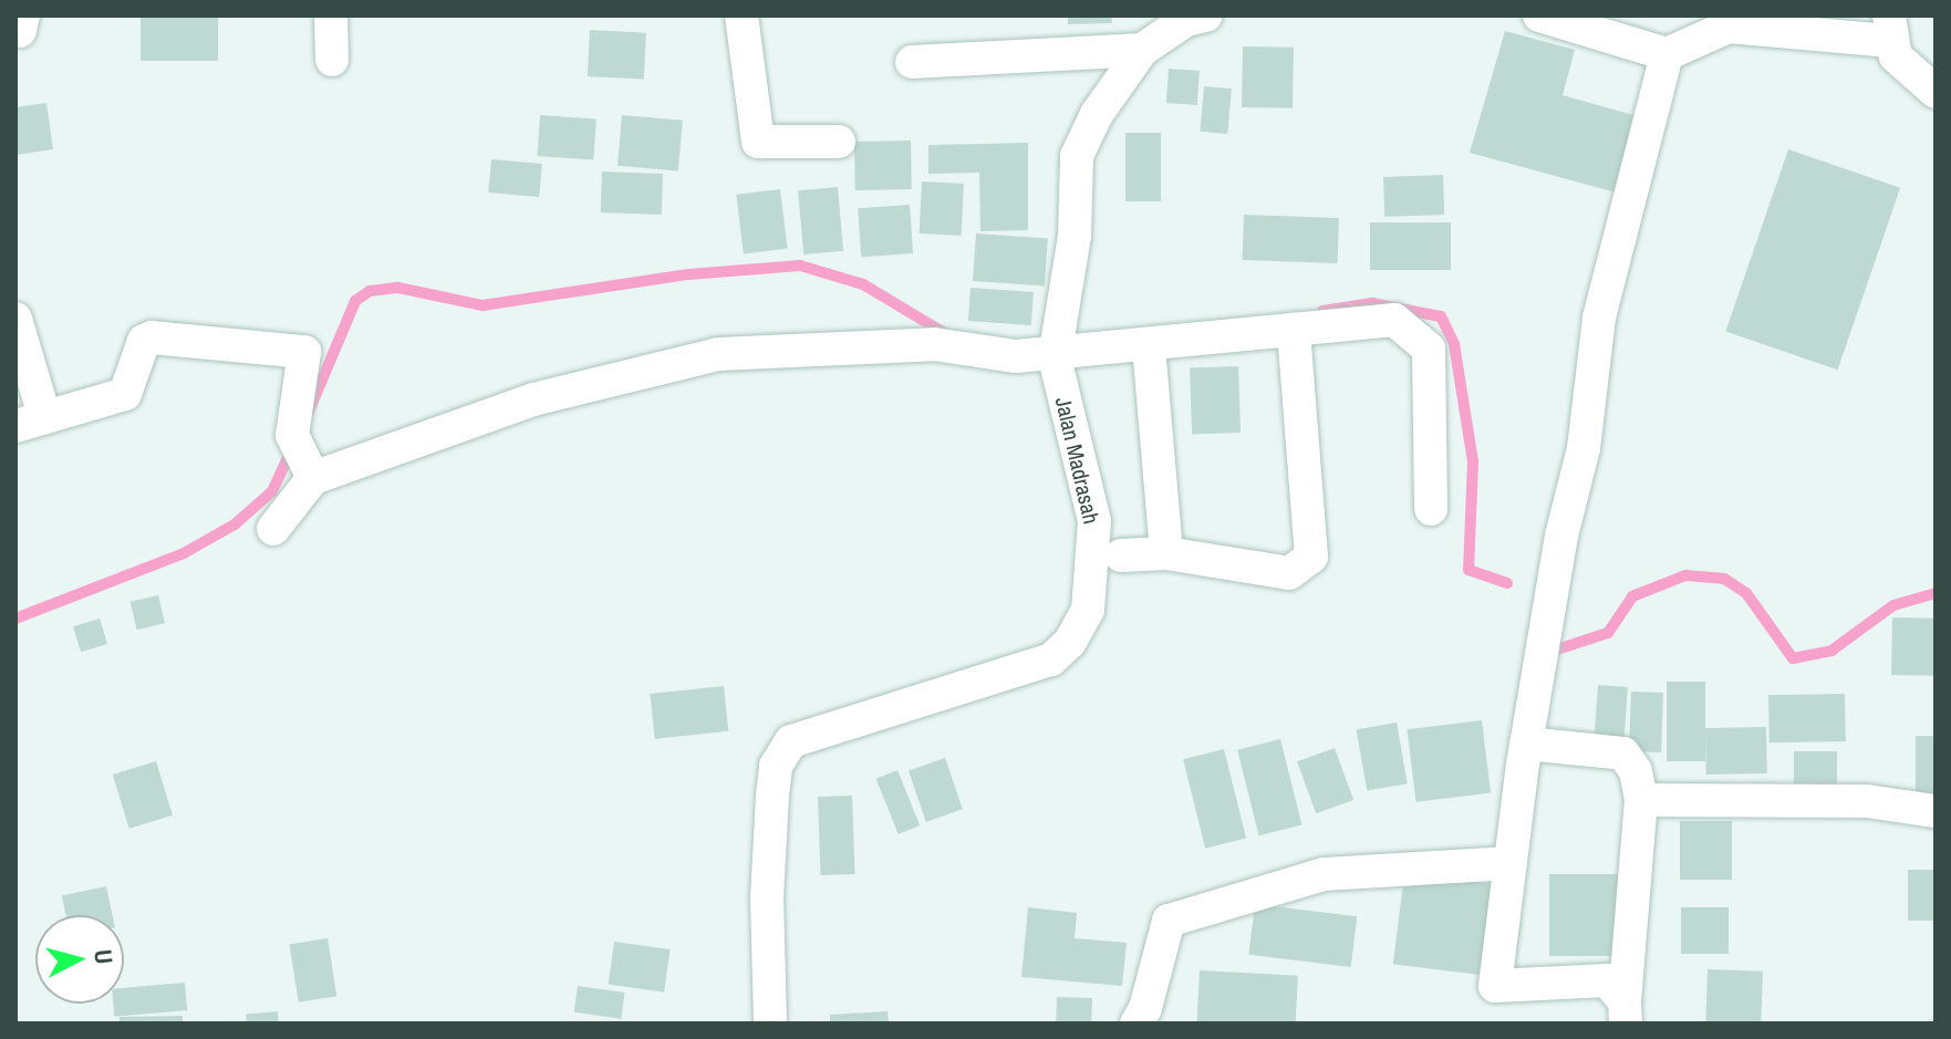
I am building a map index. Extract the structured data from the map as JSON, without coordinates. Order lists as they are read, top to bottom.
{
  "streets": {
    "street": ["Jalan Madrasah"]
  },
  "north": "right"
}
